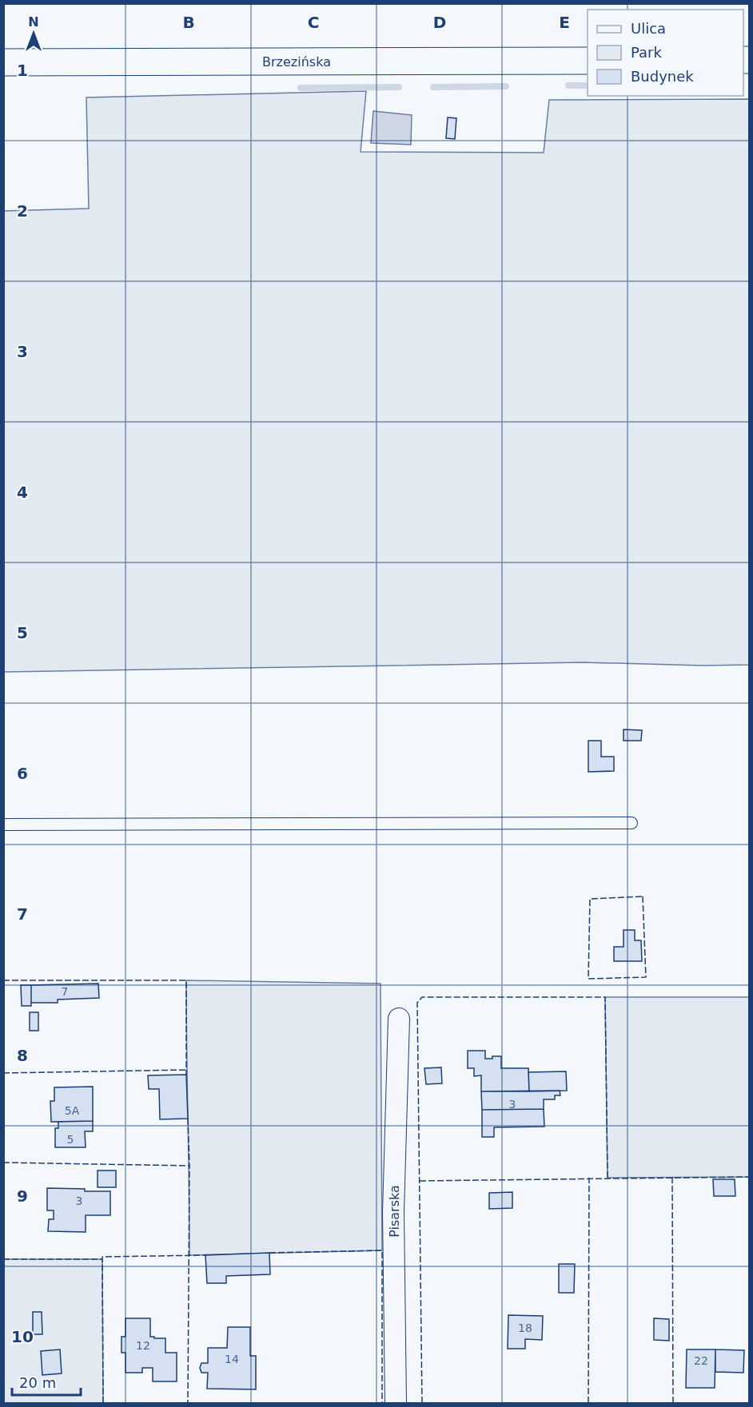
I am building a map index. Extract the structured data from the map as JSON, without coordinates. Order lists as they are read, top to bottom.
{
  "streets": {
    "main road": ["Brzezińska"],
    "street": ["Pisarska"]
  },
  "house_numbers": [
    "7",
    "3",
    "5A",
    "5",
    "3",
    "18",
    "12",
    "14",
    "22"
  ],
  "legend": ["Ulica", "Park", "Budynek"],
  "scale_bar": "20 m",
  "north": "top",
  "grid": {
    "columns": [
      "B",
      "C",
      "D",
      "E"
    ],
    "rows": [
      "1",
      "2",
      "3",
      "4",
      "5",
      "6",
      "7",
      "8",
      "9",
      "10"
    ]
  }
}
